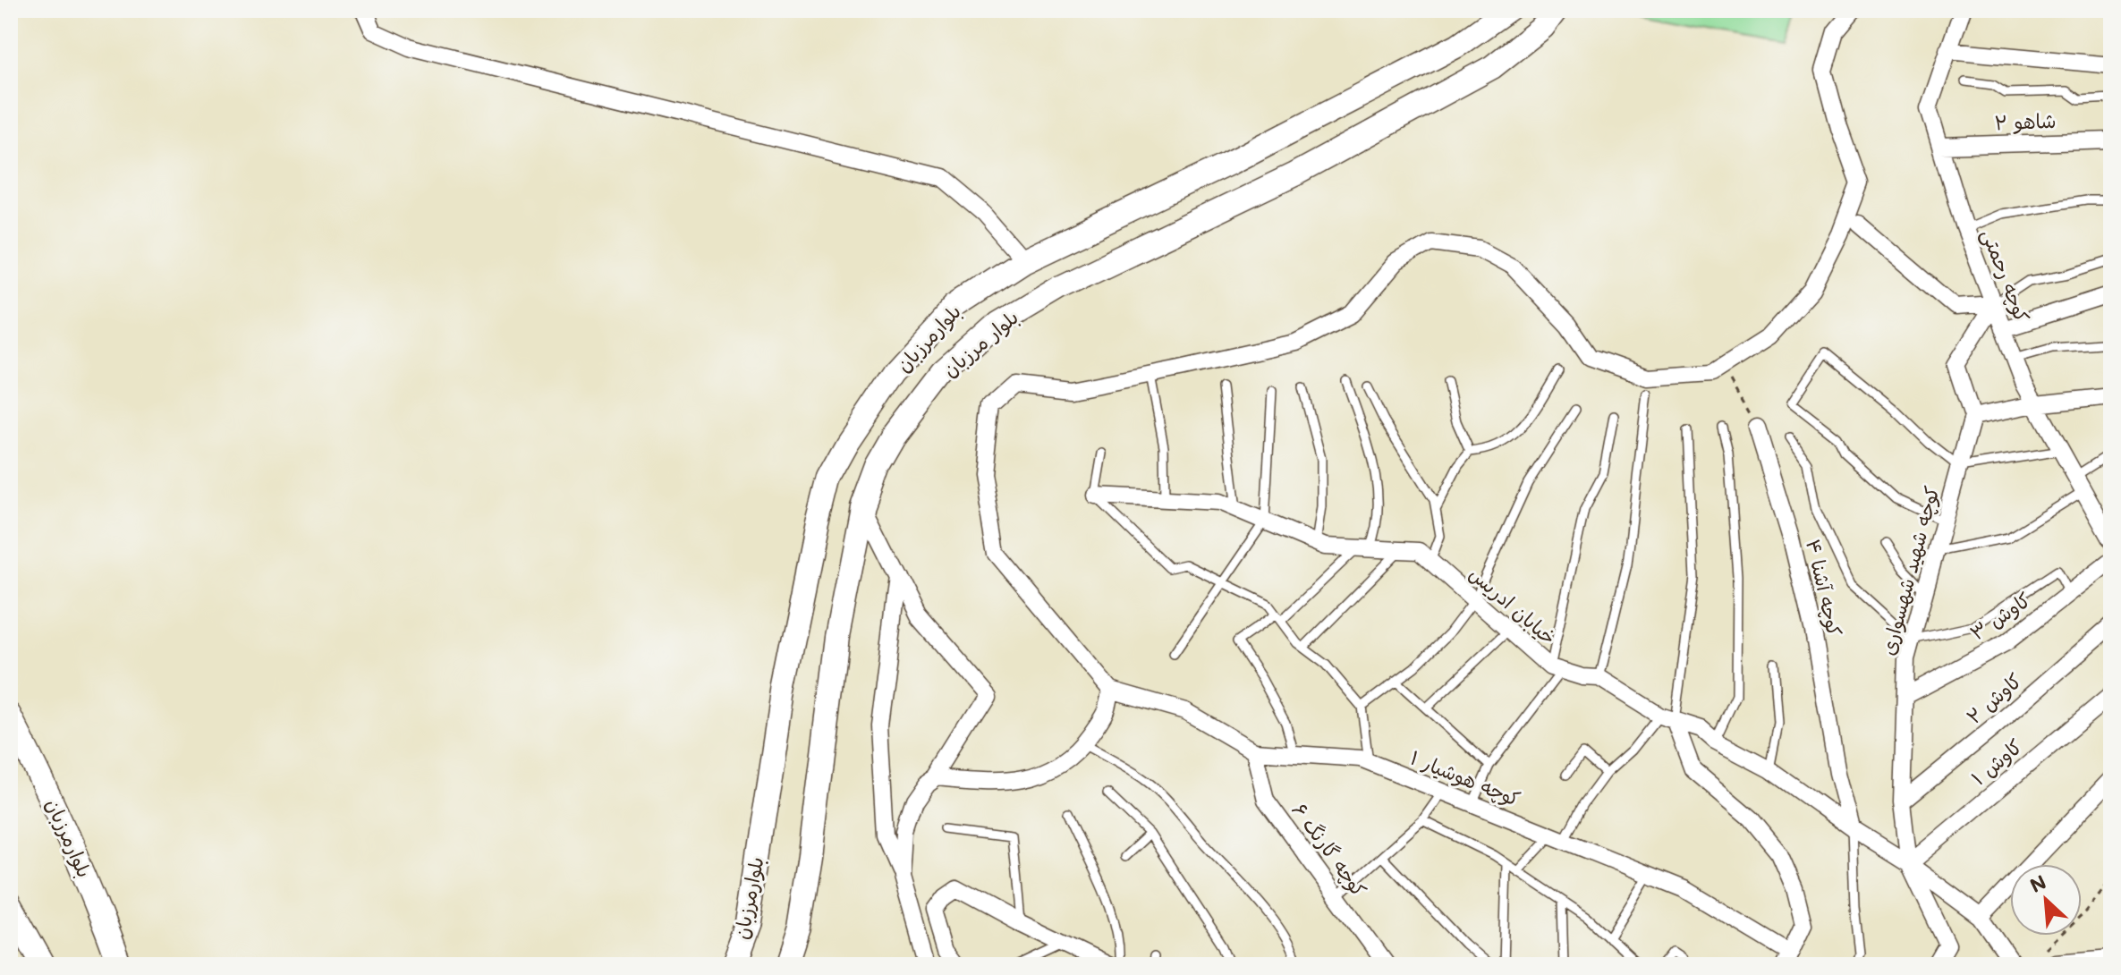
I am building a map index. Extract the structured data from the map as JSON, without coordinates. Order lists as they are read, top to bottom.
{
  "streets": {
    "main road": ["بلوارمرزبان", "بلوار مرزبان"],
    "street": [
      "شاهو ۲",
      "کوچه رحمتی",
      "کوچه شهید شهسواری",
      "کوچه آشنا ۴",
      "خیابان ادریس",
      "کاوش ۳",
      "کاوش ۲",
      "کاوش ۱",
      "کوچه هوشیار ۱",
      "کوچه گارنگ ۶"
    ]
  },
  "crossings": [
    ["شاهو ۲", "کوچه رحمتی"],
    ["کوچه شهید شهسواری", "خیابان ادریس"],
    ["کوچه شهید شهسواری", "کاوش ۳"],
    ["کوچه شهید شهسواری", "کاوش ۲"],
    ["کوچه شهید شهسواری", "کاوش ۱"],
    ["کوچه آشنا ۴", "خیابان ادریس"],
    ["خیابان ادریس", "کاوش ۱"],
    ["کوچه هوشیار ۱", "کوچه گارنگ ۶"]
  ],
  "north": "top left"
}
